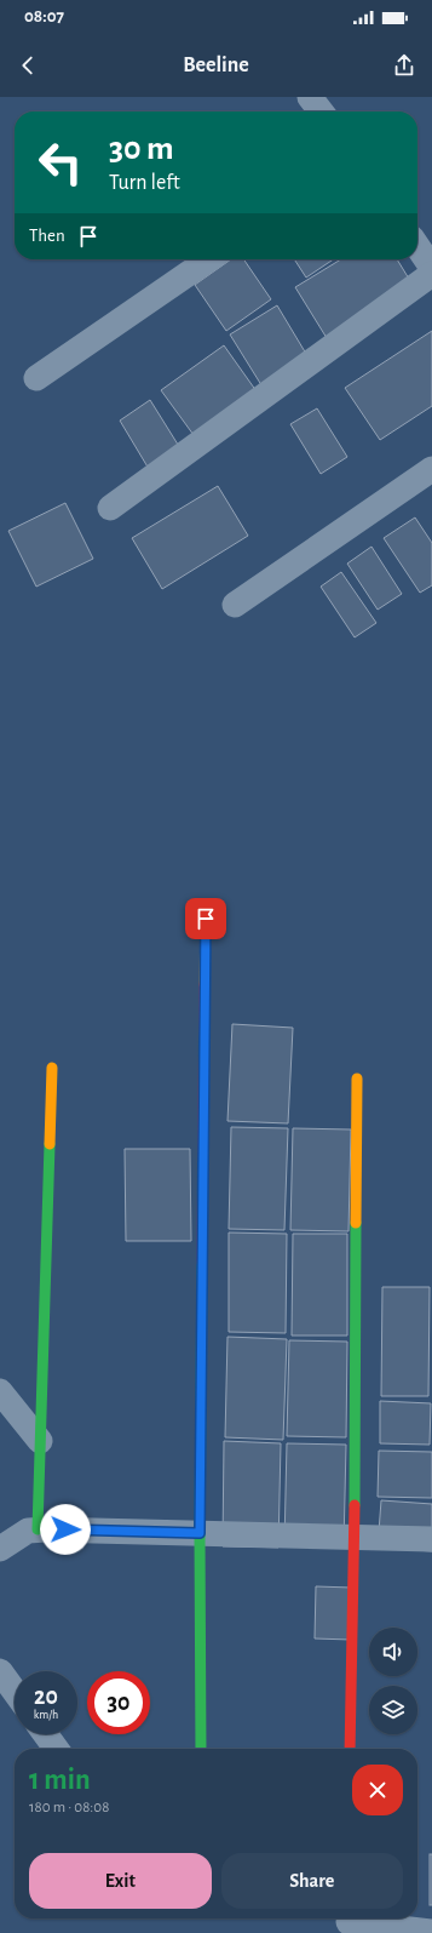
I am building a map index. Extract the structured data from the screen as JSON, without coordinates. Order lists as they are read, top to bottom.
{
  "page": {
    "status": "08:07",
    "header": "Beeline",
    "turn": ["30 m", "Turn left"],
    "then": "Then",
    "speed": "20 km/h",
    "limit": "30",
    "heading": ["1 min", "180 m · 08:08"],
    "buttons": ["Exit", "Share"]
  }
}
